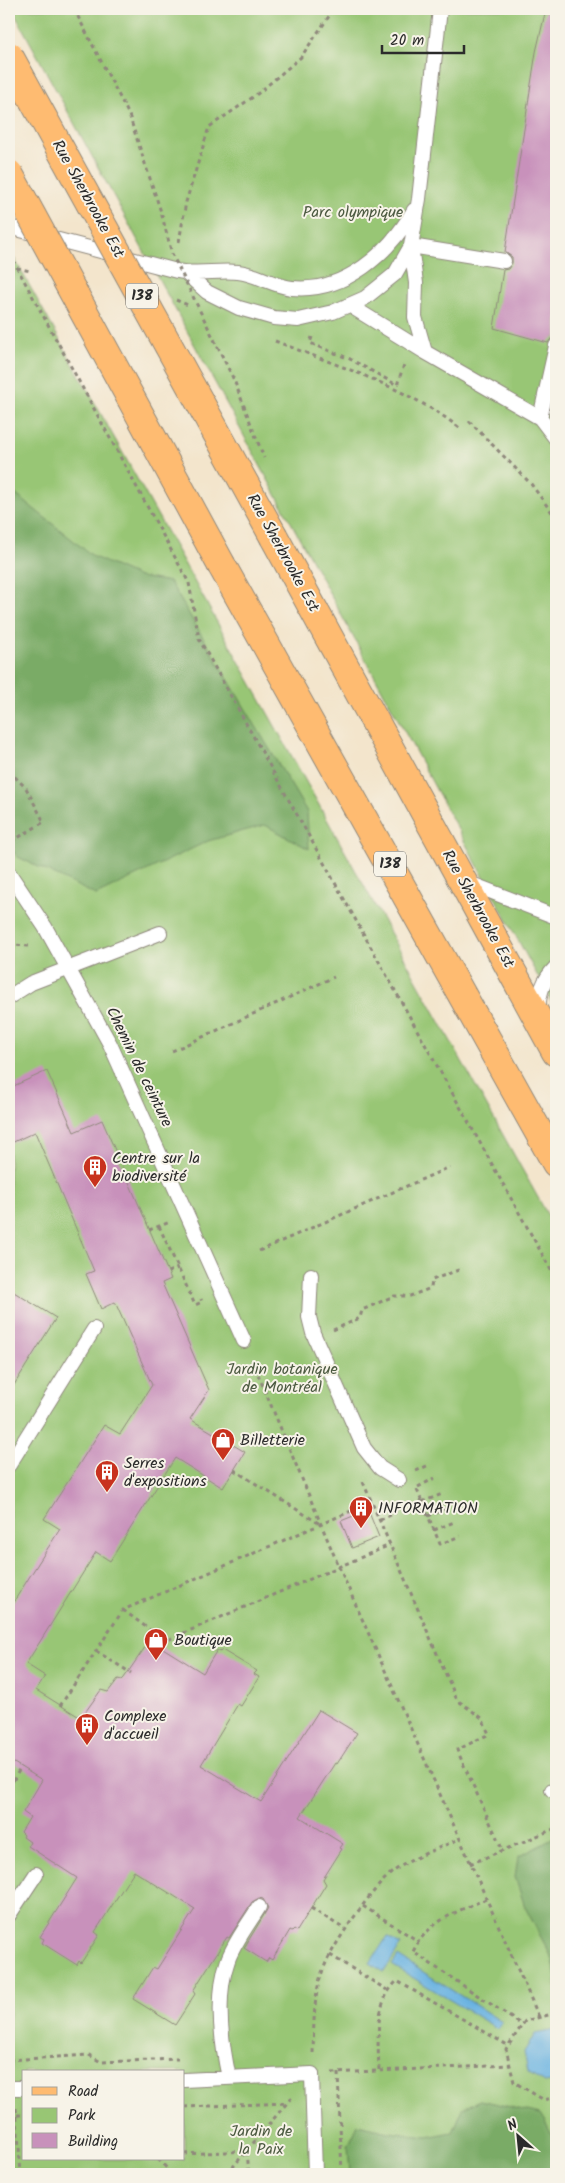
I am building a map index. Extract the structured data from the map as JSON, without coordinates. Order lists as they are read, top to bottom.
{
  "streets": {
    "main road": ["Rue Sherbrooke Est", "138"],
    "lane": ["Chemin de ceinture"]
  },
  "parks": ["Parc olympique", "Jardin botanique de Montréal", "Jardin de la Paix"],
  "places": {
    "building": [
      "Centre sur la biodiversité",
      "Serres d'expositions",
      "INFORMATION",
      "Complexe d'accueil"
    ],
    "shop": ["Billetterie", "Boutique"]
  },
  "legend": ["Road", "Park", "Building"],
  "scale_bar": "20 m",
  "north": "top left"
}
